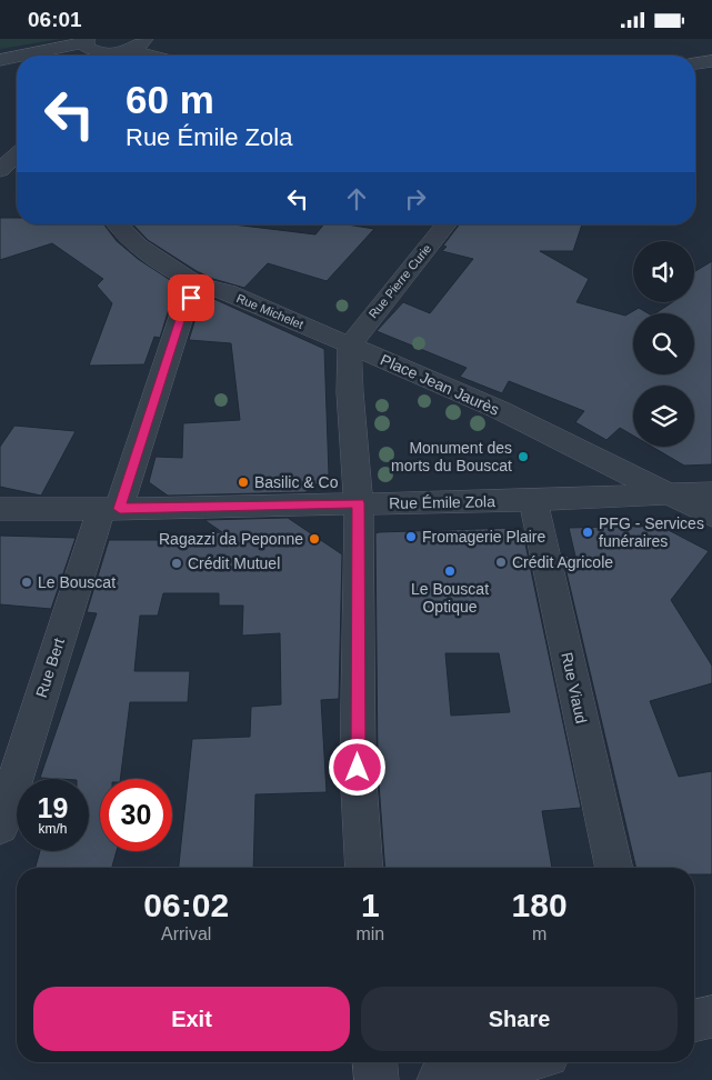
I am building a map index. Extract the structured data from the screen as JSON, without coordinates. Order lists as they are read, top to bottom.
{
  "streets": {
    "street": [
      "Rue Pierre Curie",
      "Rue Michelet",
      "Place Jean Jaurès",
      "Rue Émile Zola",
      "Rue Bert",
      "Rue Viaud"
    ]
  },
  "crossings": [
    ["Rue Pierre Curie", "Rue Michelet"],
    ["Rue Pierre Curie", "Place Jean Jaurès"],
    ["Rue Michelet", "Place Jean Jaurès"],
    ["Rue Michelet", "Rue Bert"],
    ["Place Jean Jaurès", "Rue Émile Zola"],
    ["Rue Émile Zola", "Rue Bert"],
    ["Rue Émile Zola", "Rue Viaud"]
  ],
  "places": [
    "Monument des morts du Bouscat",
    "Basilic & Co",
    "PFG - Services funéraires",
    "Fromagerie Plaire",
    "Ragazzi da Peponne",
    "Crédit Agricole",
    "Crédit Mutuel",
    "Le Bouscat Optique",
    "Le Bouscat"
  ],
  "page": {
    "status": "06:01",
    "turn": ["60 m", "Rue Émile Zola"],
    "speed": "19 km/h",
    "limit": "30",
    "eta": [
      "06:02",
      "Arrival",
      "1",
      "min",
      "180",
      "m"
    ],
    "buttons": ["Exit", "Share"]
  }
}
